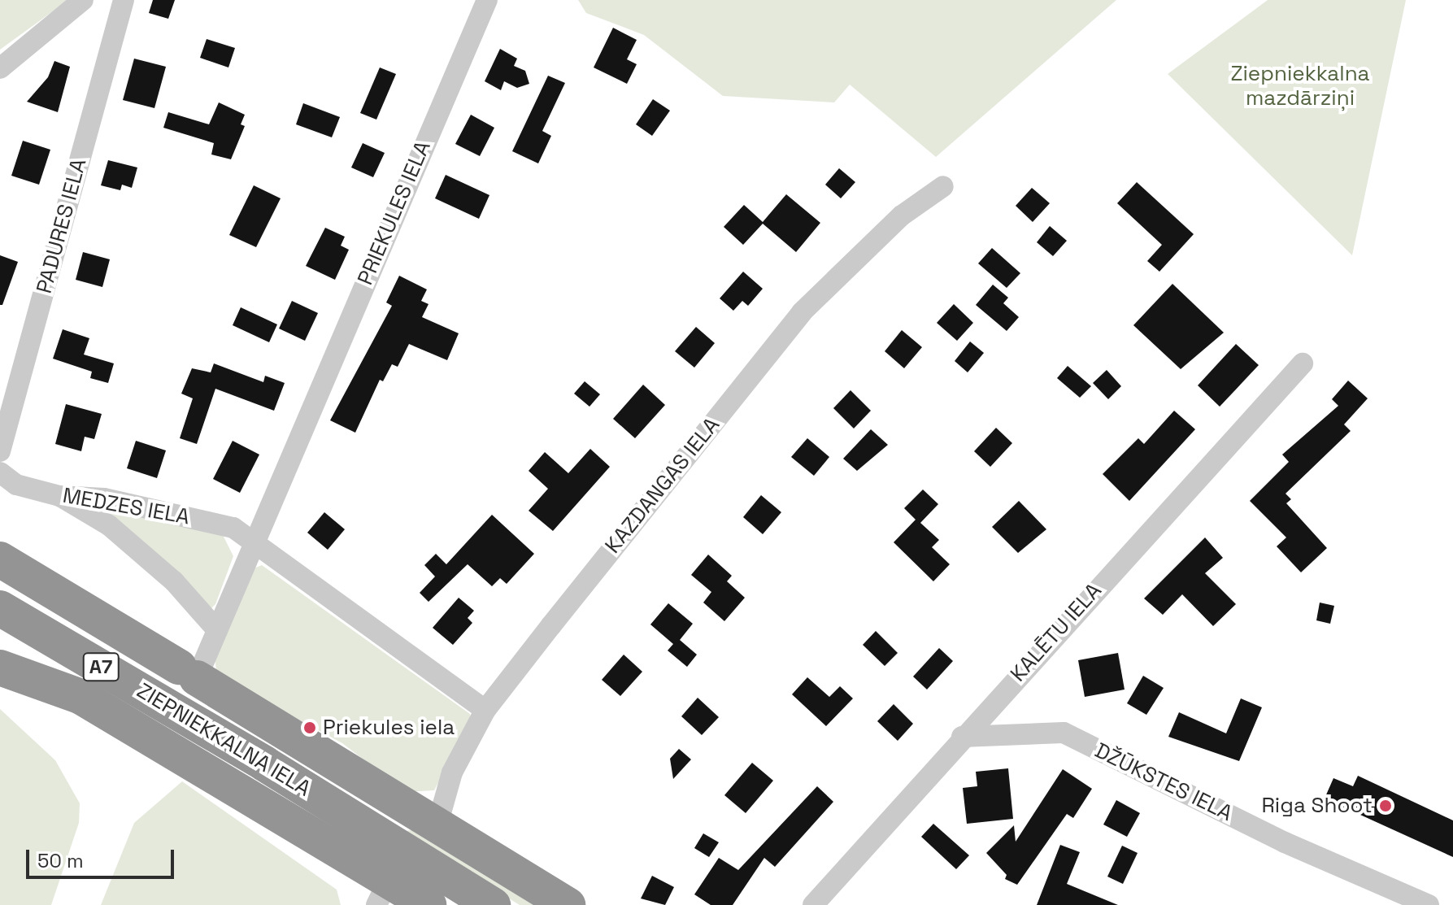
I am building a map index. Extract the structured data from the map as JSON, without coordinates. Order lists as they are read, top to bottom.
{
  "streets": {
    "highway": ["A7", "ZIEPNIEKKALNA IELA"],
    "street": [
      "PRIEKULES IELA",
      "PADURES IELA",
      "KAZDANGAS IELA",
      "MEDZES IELA",
      "KALĒTU IELA",
      "DŽŪKSTES IELA"
    ]
  },
  "crossings": [
    ["PRIEKULES IELA", "MEDZES IELA"],
    ["PRIEKULES IELA", "ZIEPNIEKKALNA IELA"],
    ["KAZDANGAS IELA", "MEDZES IELA"],
    ["KAZDANGAS IELA", "ZIEPNIEKKALNA IELA"],
    ["KALĒTU IELA", "DŽŪKSTES IELA"]
  ],
  "parks": ["Ziepniekkalna mazdārziņi"],
  "places": ["Priekules iela", "Riga Shoot"],
  "scale_bar": "50 m"
}
